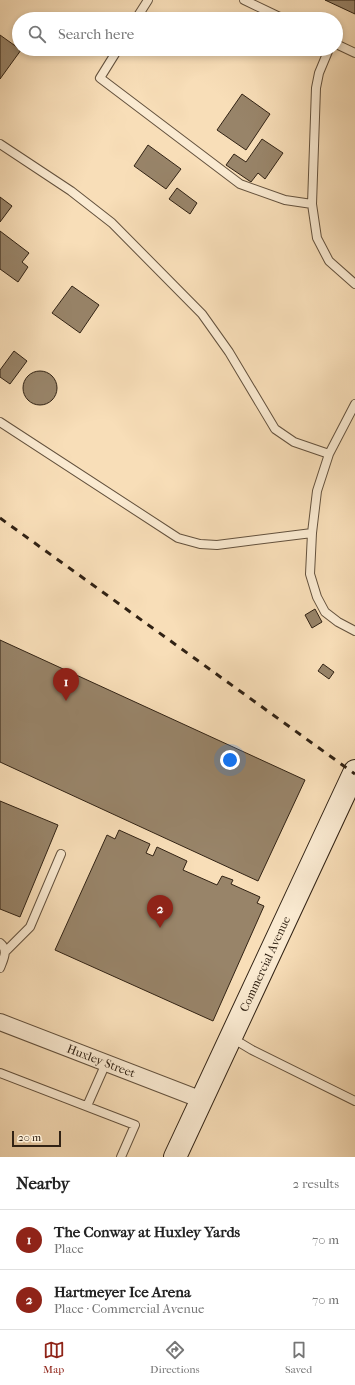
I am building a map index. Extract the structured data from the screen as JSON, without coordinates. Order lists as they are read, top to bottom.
{
  "streets": {
    "street": ["Commercial Avenue", "Huxley Street"]
  },
  "crossings": [
    ["Commercial Avenue", "Huxley Street"]
  ],
  "scale_bar": "20 m",
  "page": {
    "search": "Search here",
    "pins": ["1", "2"],
    "scale": "20 m",
    "heading": ["Nearby", "2 results"],
    "list": [
      {
        "mark": "1",
        "name": "The Conway at Huxley Yards",
        "note": "Place",
        "value": "70 m"
      },
      {
        "mark": "2",
        "name": "Hartmeyer Ice Arena",
        "note": "Place · Commercial Avenue",
        "value": "70 m"
      }
    ],
    "nav": ["Map", "Directions", "Saved"]
  }
}
